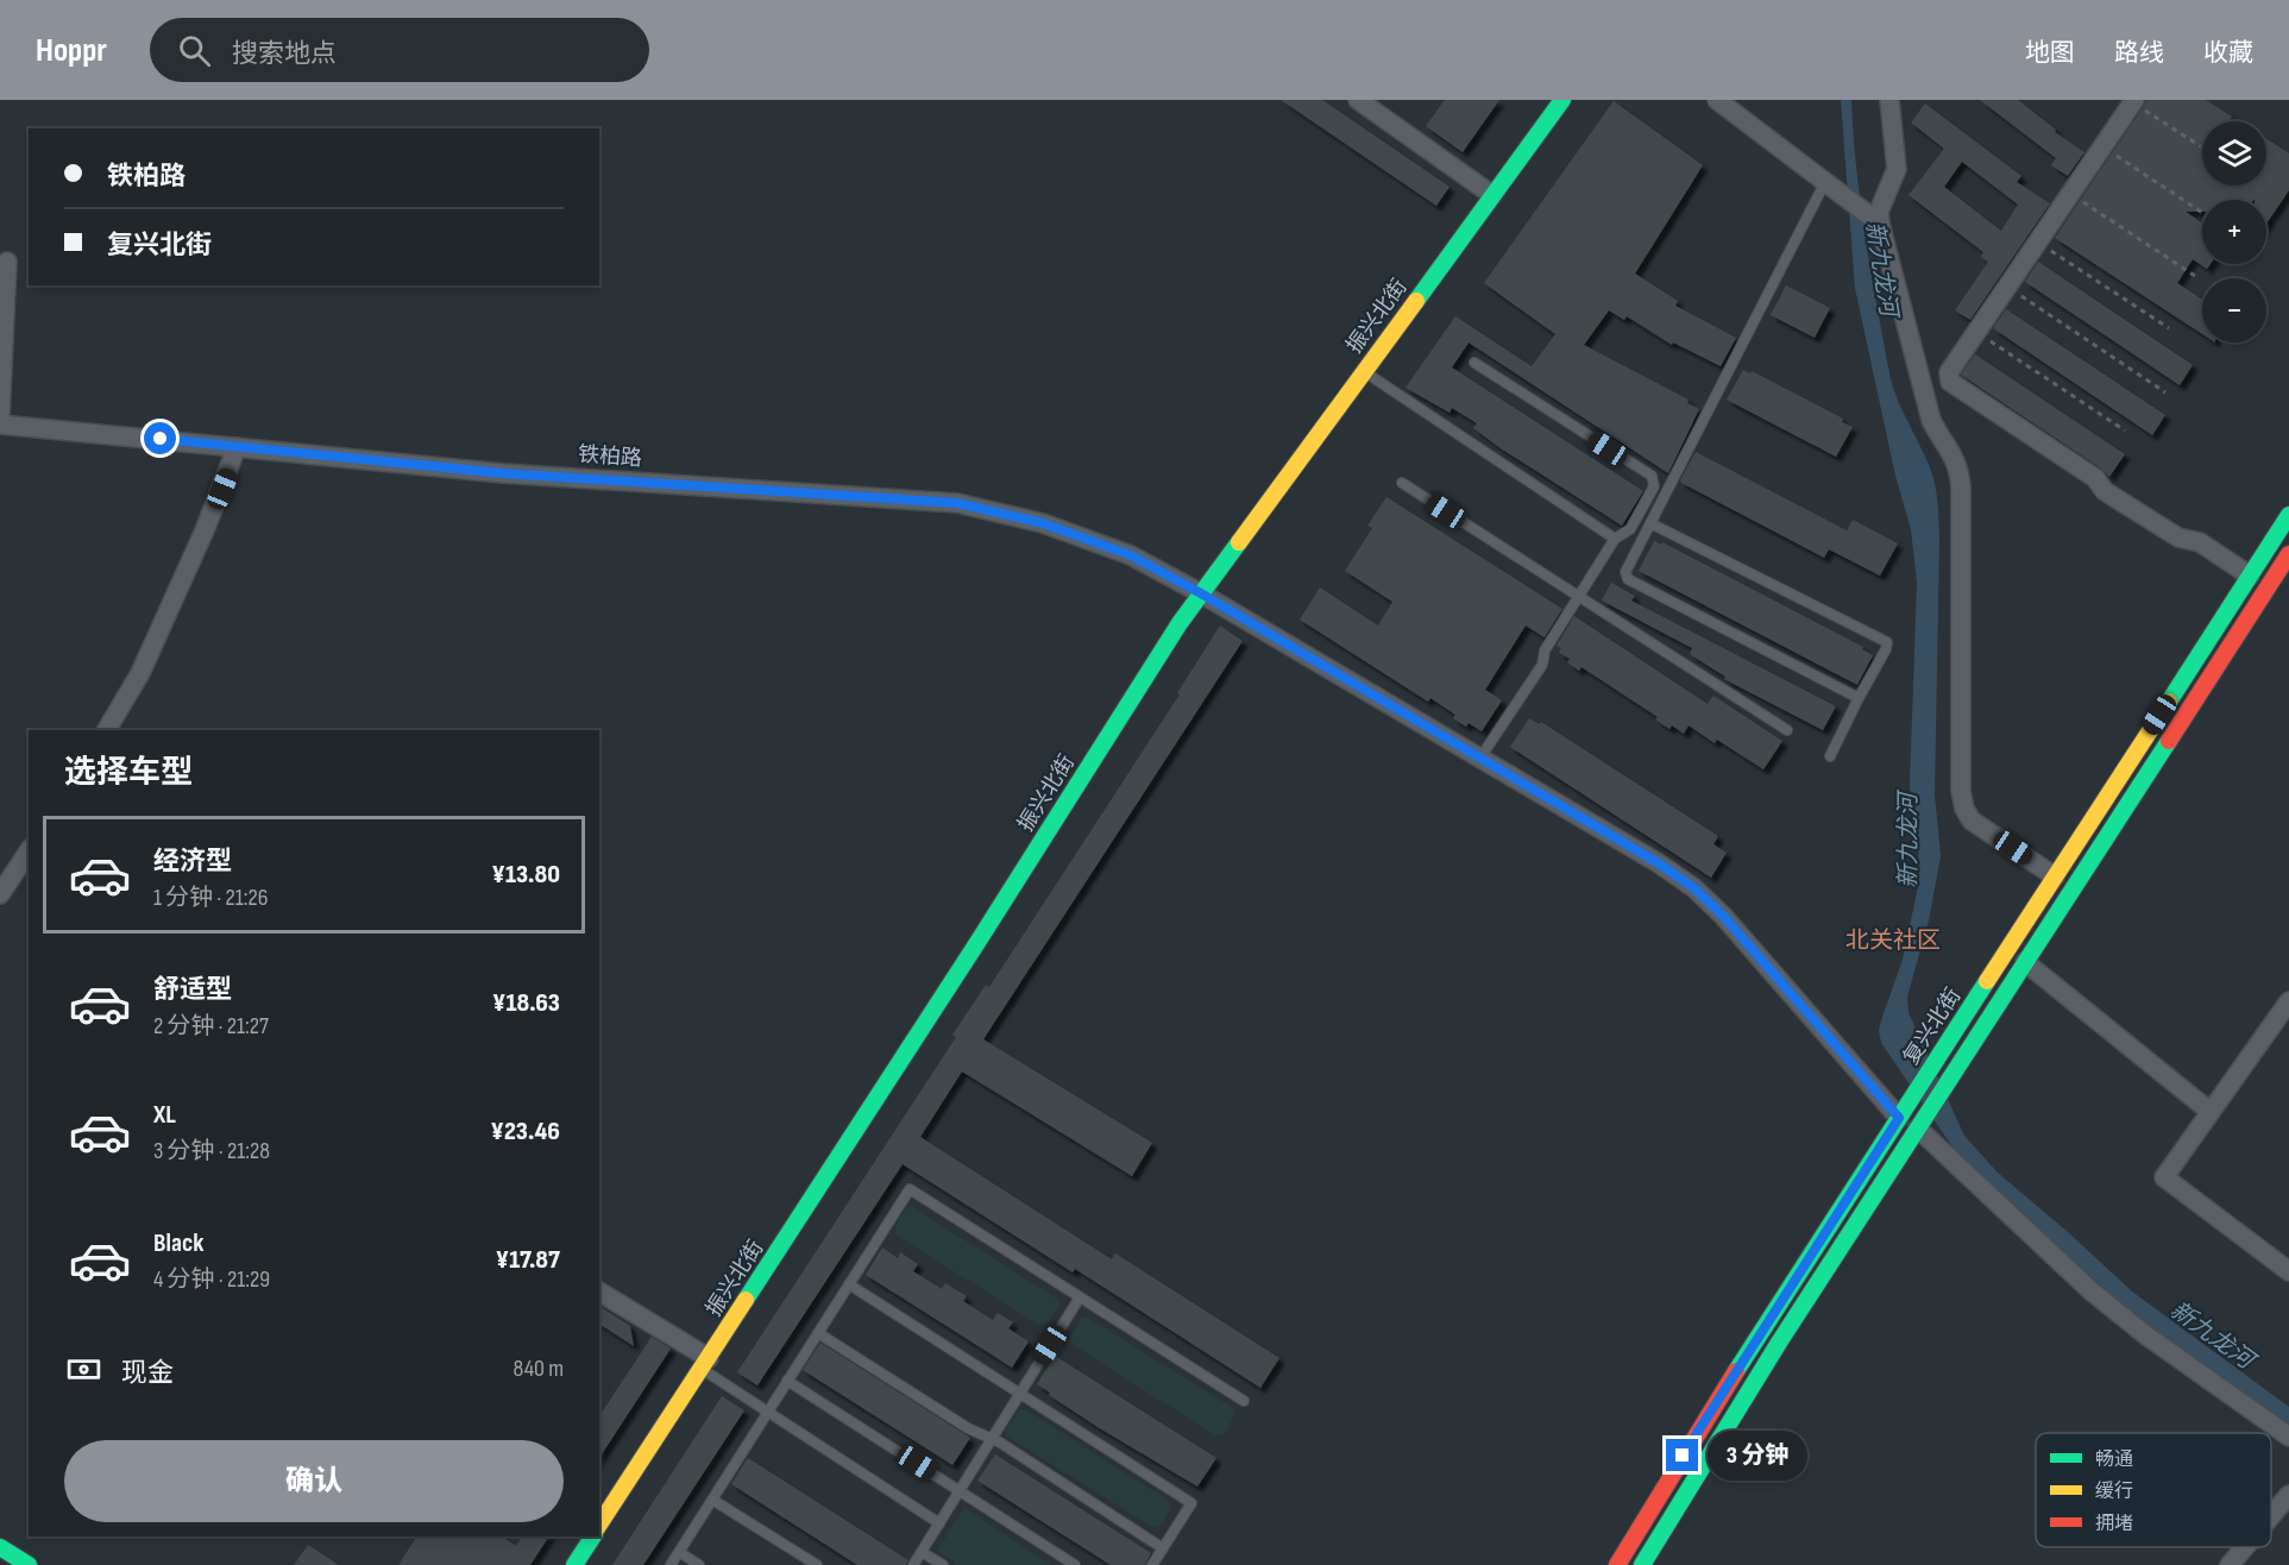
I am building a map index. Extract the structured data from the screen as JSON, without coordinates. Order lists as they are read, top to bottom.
{
  "streets": {
    "main road": ["振兴北街", "复兴北街"],
    "street": ["铁柏路"]
  },
  "crossings": [
    ["振兴北街", "铁柏路"],
    ["铁柏路", "复兴北街"]
  ],
  "districts": ["北关社区"],
  "water": ["新九龙河"],
  "legend": ["畅通", "缓行", "拥堵"],
  "page": {
    "header": "Hoppr",
    "search": "搜索地点",
    "nav": ["地图", "路线", "收藏"],
    "map_buttons": ["+", "−"],
    "banner": ["铁柏路", "复兴北街"],
    "heading": "选择车型",
    "list": [
      {
        "name": "经济型",
        "note": "1 分钟 · 21:26",
        "value": "¥13.80"
      },
      {
        "name": "舒适型",
        "note": "2 分钟 · 21:27",
        "value": "¥18.63"
      },
      {
        "name": "XL",
        "note": "3 分钟 · 21:28",
        "value": "¥23.46"
      },
      {
        "name": "Black",
        "note": "4 分钟 · 21:29",
        "value": "¥17.87"
      }
    ],
    "pay": ["现金", "840 m"],
    "buttons": "确认",
    "bubble": "3 分钟"
  }
}
